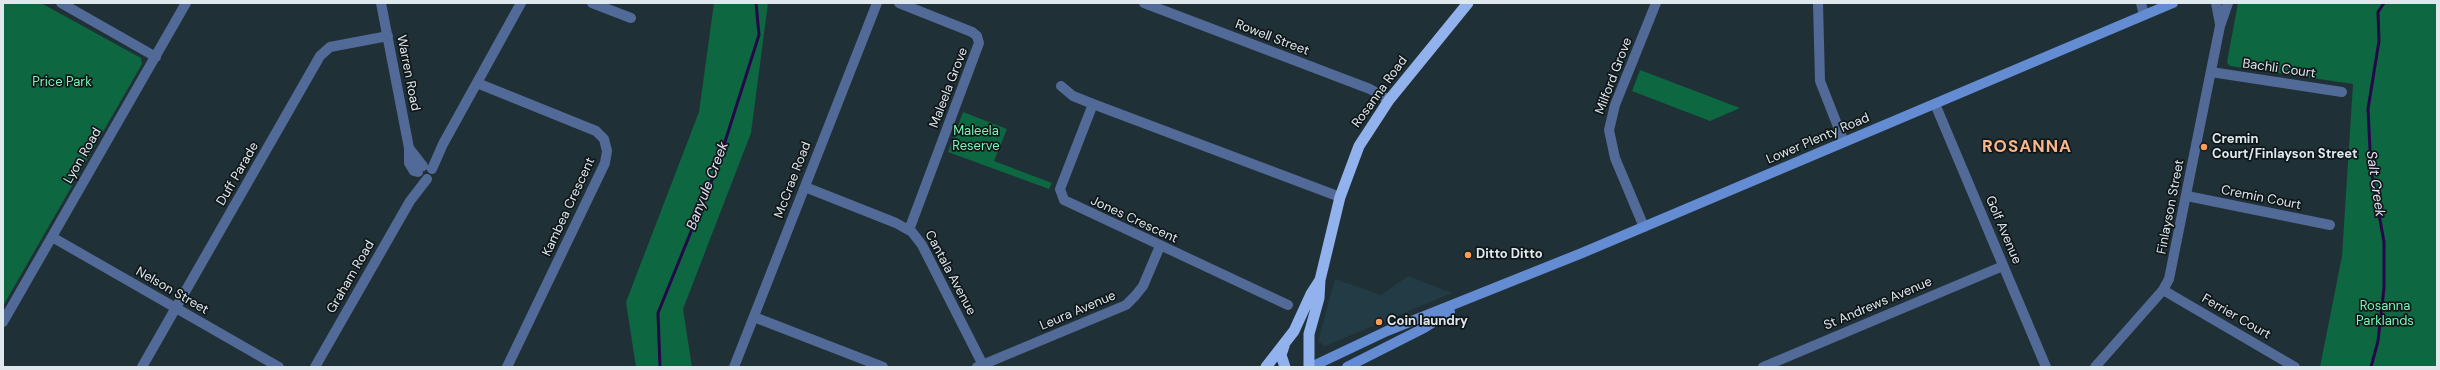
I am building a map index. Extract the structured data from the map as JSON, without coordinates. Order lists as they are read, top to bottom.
{
  "streets": {
    "highway": ["Rosanna Road"],
    "main road": ["Lower Plenty Road"],
    "street": [
      "Rowell Street",
      "Bachli Court",
      "Warren Road",
      "Milford Grove",
      "Maleela Grove",
      "Lyon Road",
      "Duff Parade",
      "McCrae Road",
      "Cremin Court",
      "Kambea Crescent",
      "Finlayson Street",
      "Jones Crescent",
      "Golf Avenue",
      "Cantala Avenue",
      "Graham Road",
      "Nelson Street",
      "St Andrews Avenue",
      "Leura Avenue",
      "Ferrier Court"
    ]
  },
  "crossings": [
    ["Rowell Street", "Rosanna Road"],
    ["Bachli Court", "Finlayson Street"],
    ["Warren Road", "Duff Parade"],
    ["Warren Road", "Graham Road"],
    ["Milford Grove", "Lower Plenty Road"],
    ["Maleela Grove", "Cantala Avenue"],
    ["Rosanna Road", "Lower Plenty Road"],
    ["Lower Plenty Road", "Golf Avenue"],
    ["Lyon Road", "Nelson Street"],
    ["Duff Parade", "Nelson Street"],
    ["McCrae Road", "Cantala Avenue"],
    ["Cremin Court", "Finlayson Street"],
    ["Kambea Crescent", "Graham Road"],
    ["Finlayson Street", "Ferrier Court"],
    ["Jones Crescent", "Leura Avenue"],
    ["Golf Avenue", "St Andrews Avenue"],
    ["Cantala Avenue", "Leura Avenue"]
  ],
  "districts": ["ROSANNA"],
  "water": ["Salt Creek", "Banyule Creek"],
  "parks": ["Price Park", "Maleela Reserve", "Rosanna Parklands"],
  "places": ["Cremin Court/Finlayson Street", "Ditto Ditto", "Coin laundry"]
}
